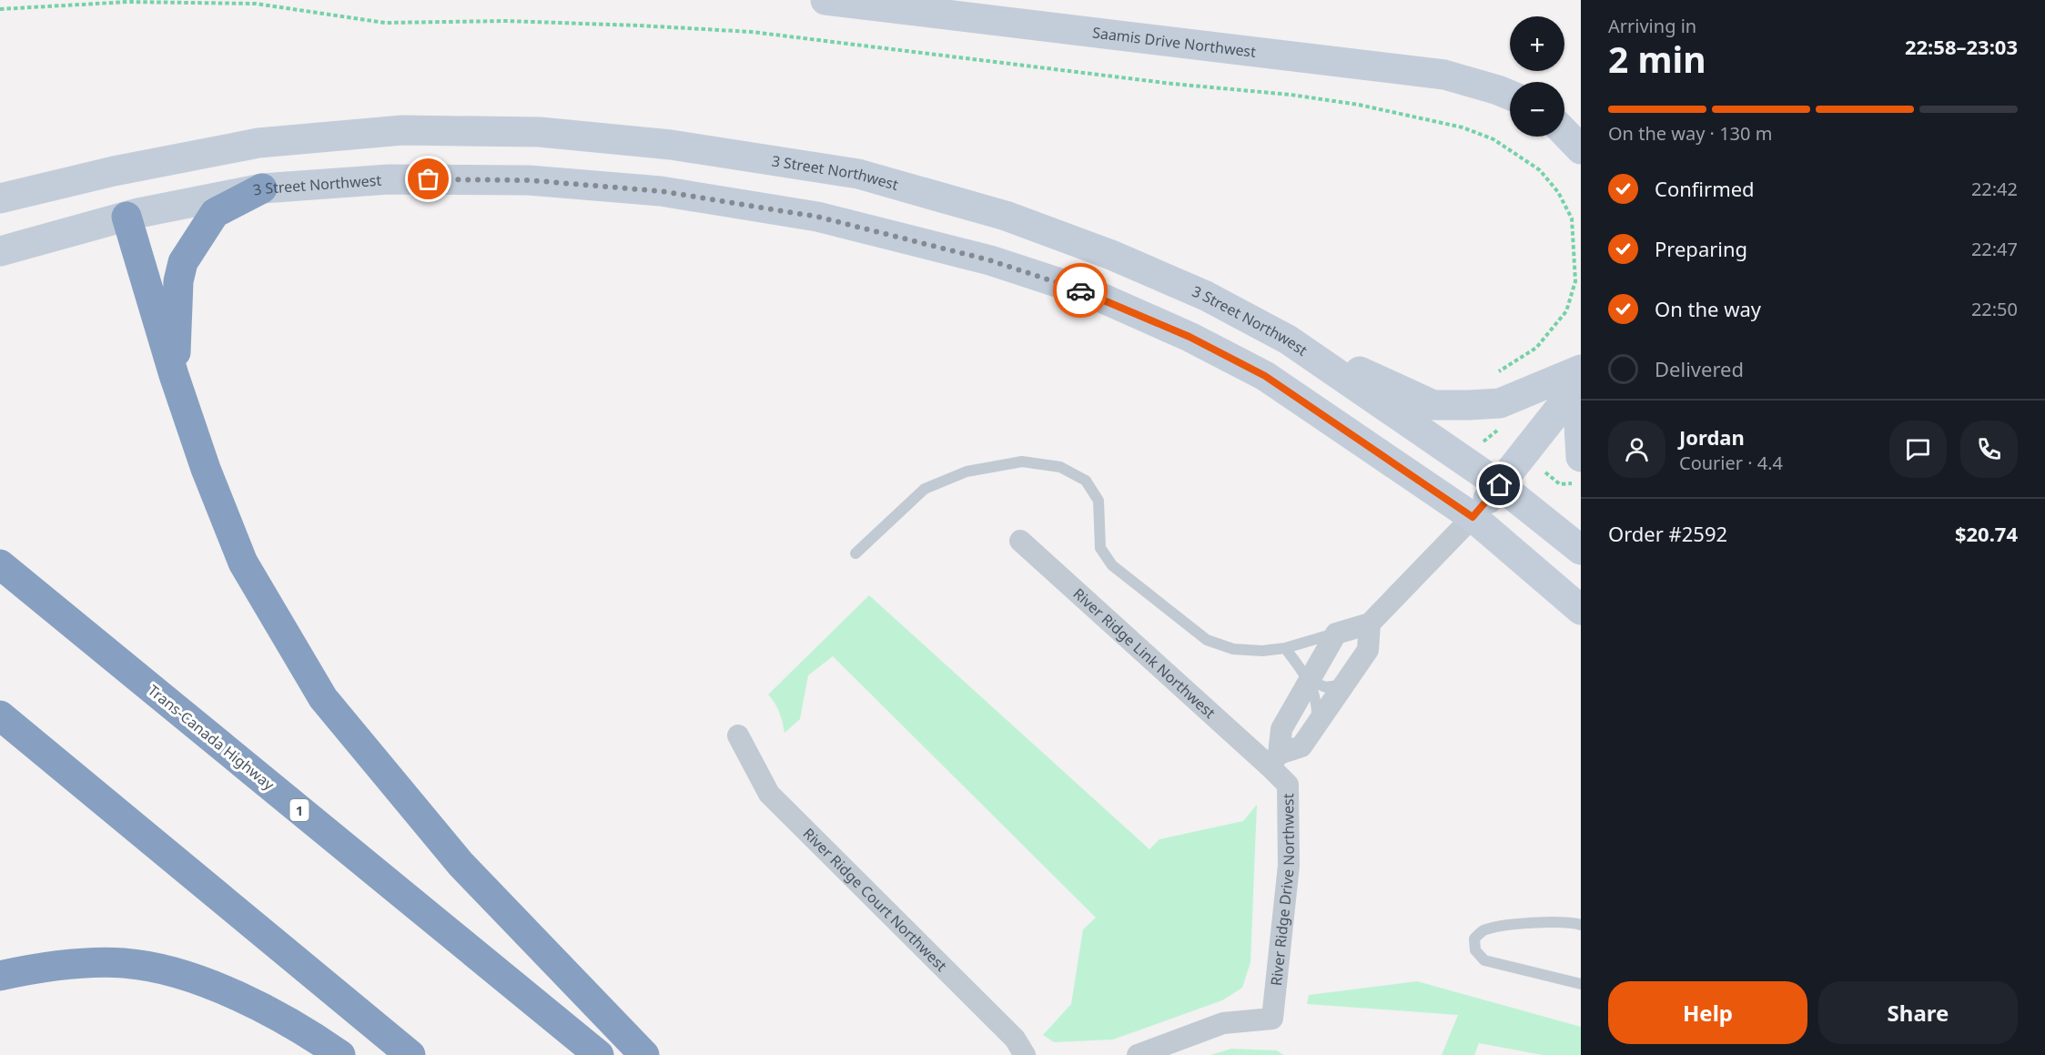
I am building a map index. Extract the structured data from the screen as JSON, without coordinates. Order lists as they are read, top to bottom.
{
  "streets": {
    "highway": ["Trans-Canada Highway", "1"],
    "street": [
      "Saamis Drive Northwest",
      "3 Street Northwest",
      "River Ridge Link Northwest",
      "River Ridge Drive Northwest",
      "River Ridge Court Northwest"
    ]
  },
  "crossings": [
    ["River Ridge Link Northwest", "River Ridge Drive Northwest"]
  ],
  "page": {
    "heading": ["2 min", "Arriving in", "22:58–23:03"],
    "panel": [
      "Jordan",
      "Courier · 4.4",
      "Order #2592",
      "$20.74"
    ],
    "map_buttons": ["+", "−"],
    "bar": "On the way · 130 m",
    "list": [
      ["Confirmed", "22:42"],
      ["Preparing", "22:47"],
      ["On the way", "22:50"],
      "Delivered"
    ],
    "buttons": ["Help", "Share"]
  }
}
